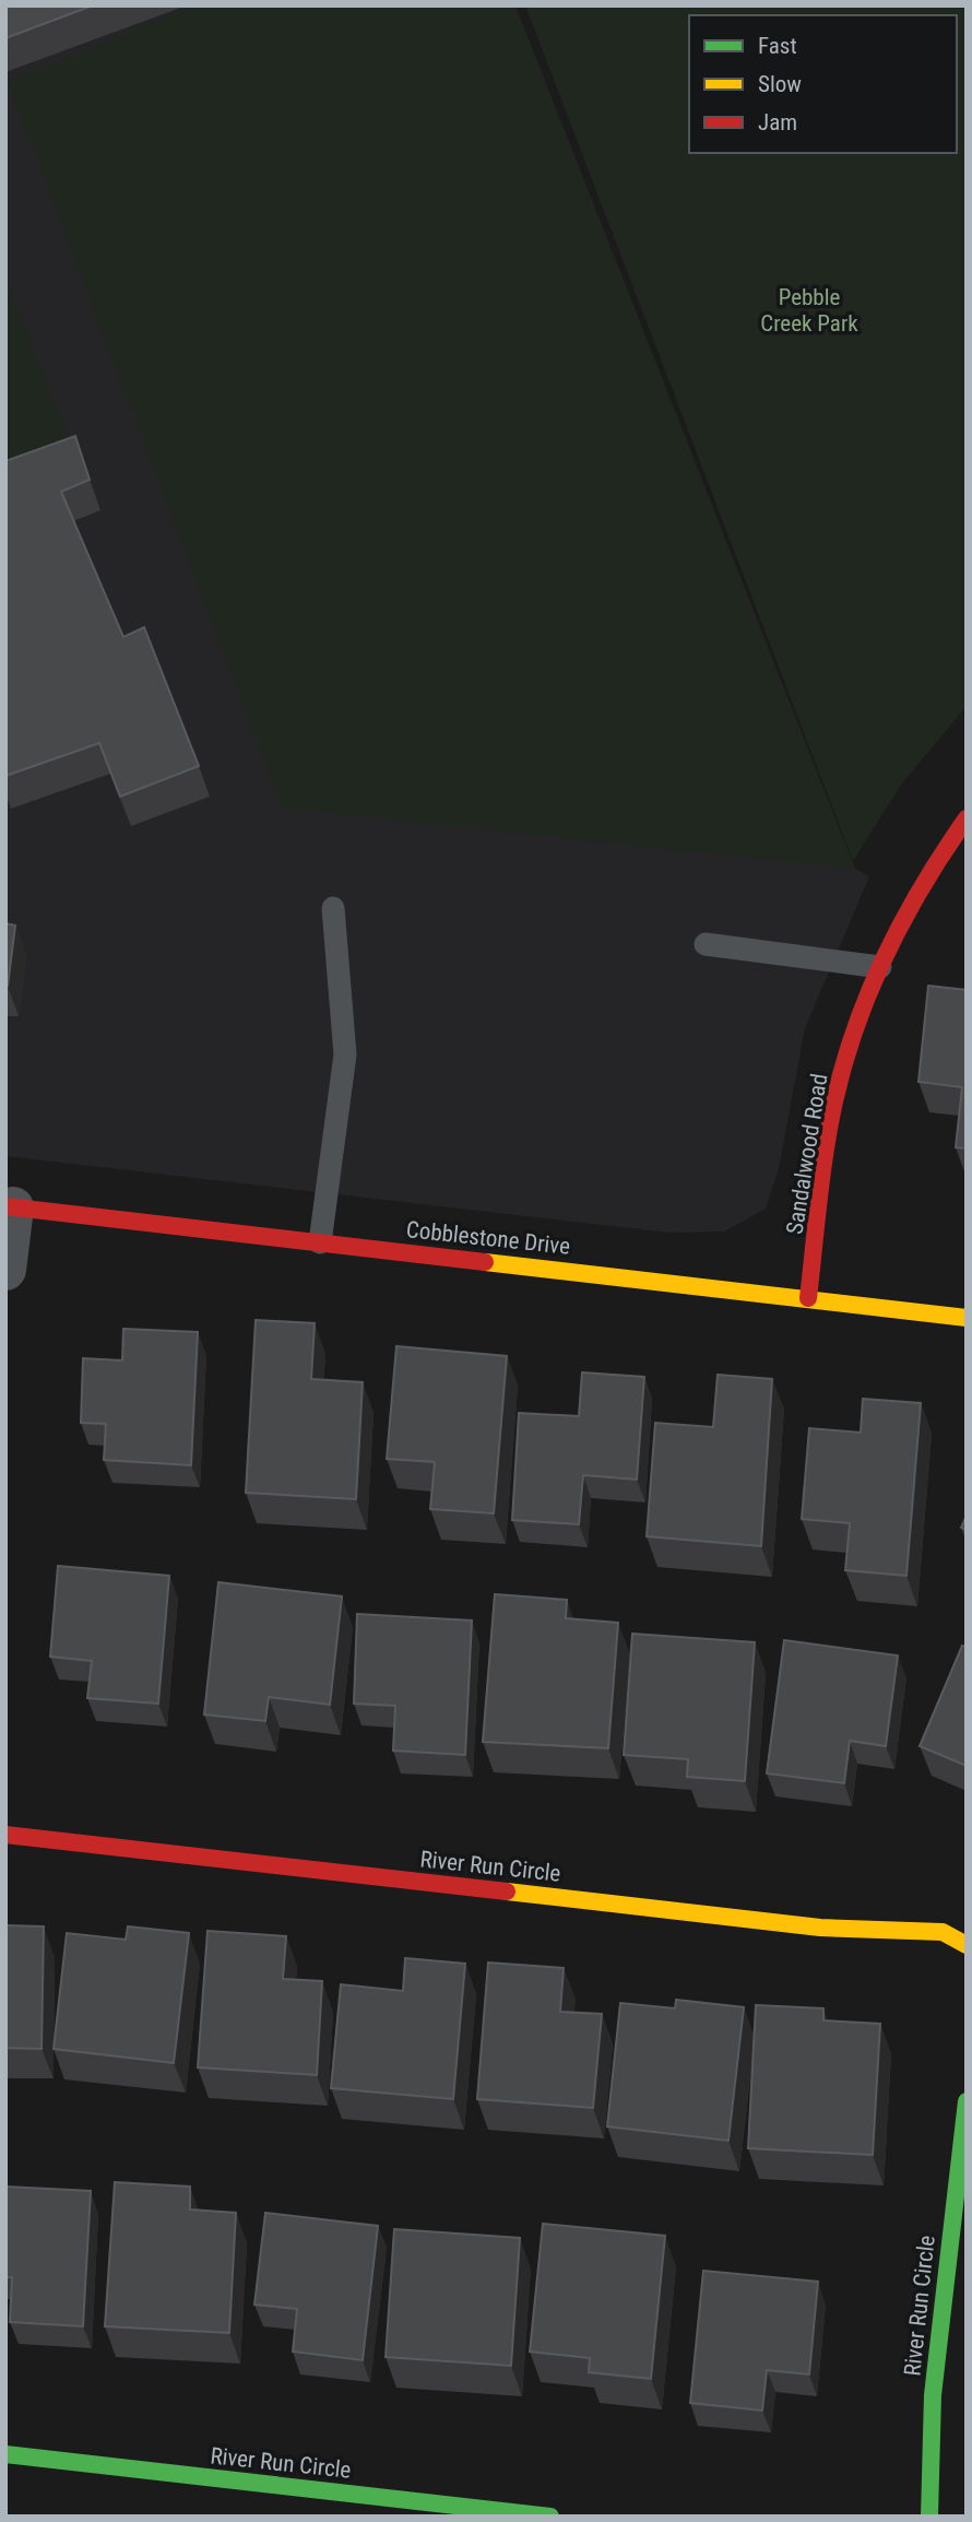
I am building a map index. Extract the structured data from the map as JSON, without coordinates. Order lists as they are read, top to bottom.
{
  "streets": {
    "street": ["Sandalwood Road", "Cobblestone Drive", "River Run Circle"]
  },
  "crossings": [
    ["Sandalwood Road", "Cobblestone Drive"]
  ],
  "parks": ["Pebble Creek Park"],
  "legend": ["Fast", "Slow", "Jam"]
}
